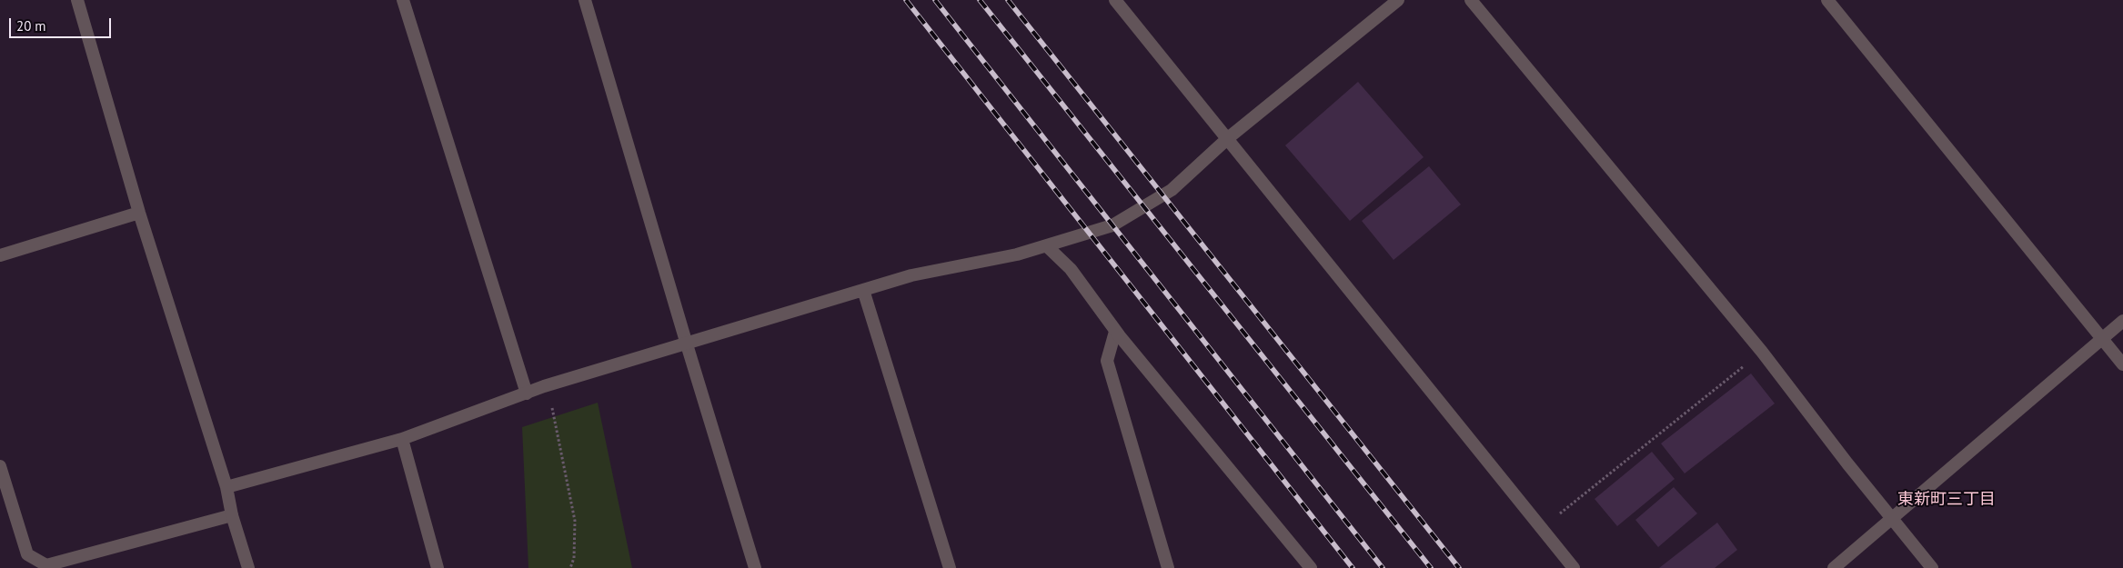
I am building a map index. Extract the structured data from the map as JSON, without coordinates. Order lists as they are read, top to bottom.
{
  "districts": ["東新町三丁目"],
  "scale_bar": "20 m"
}
